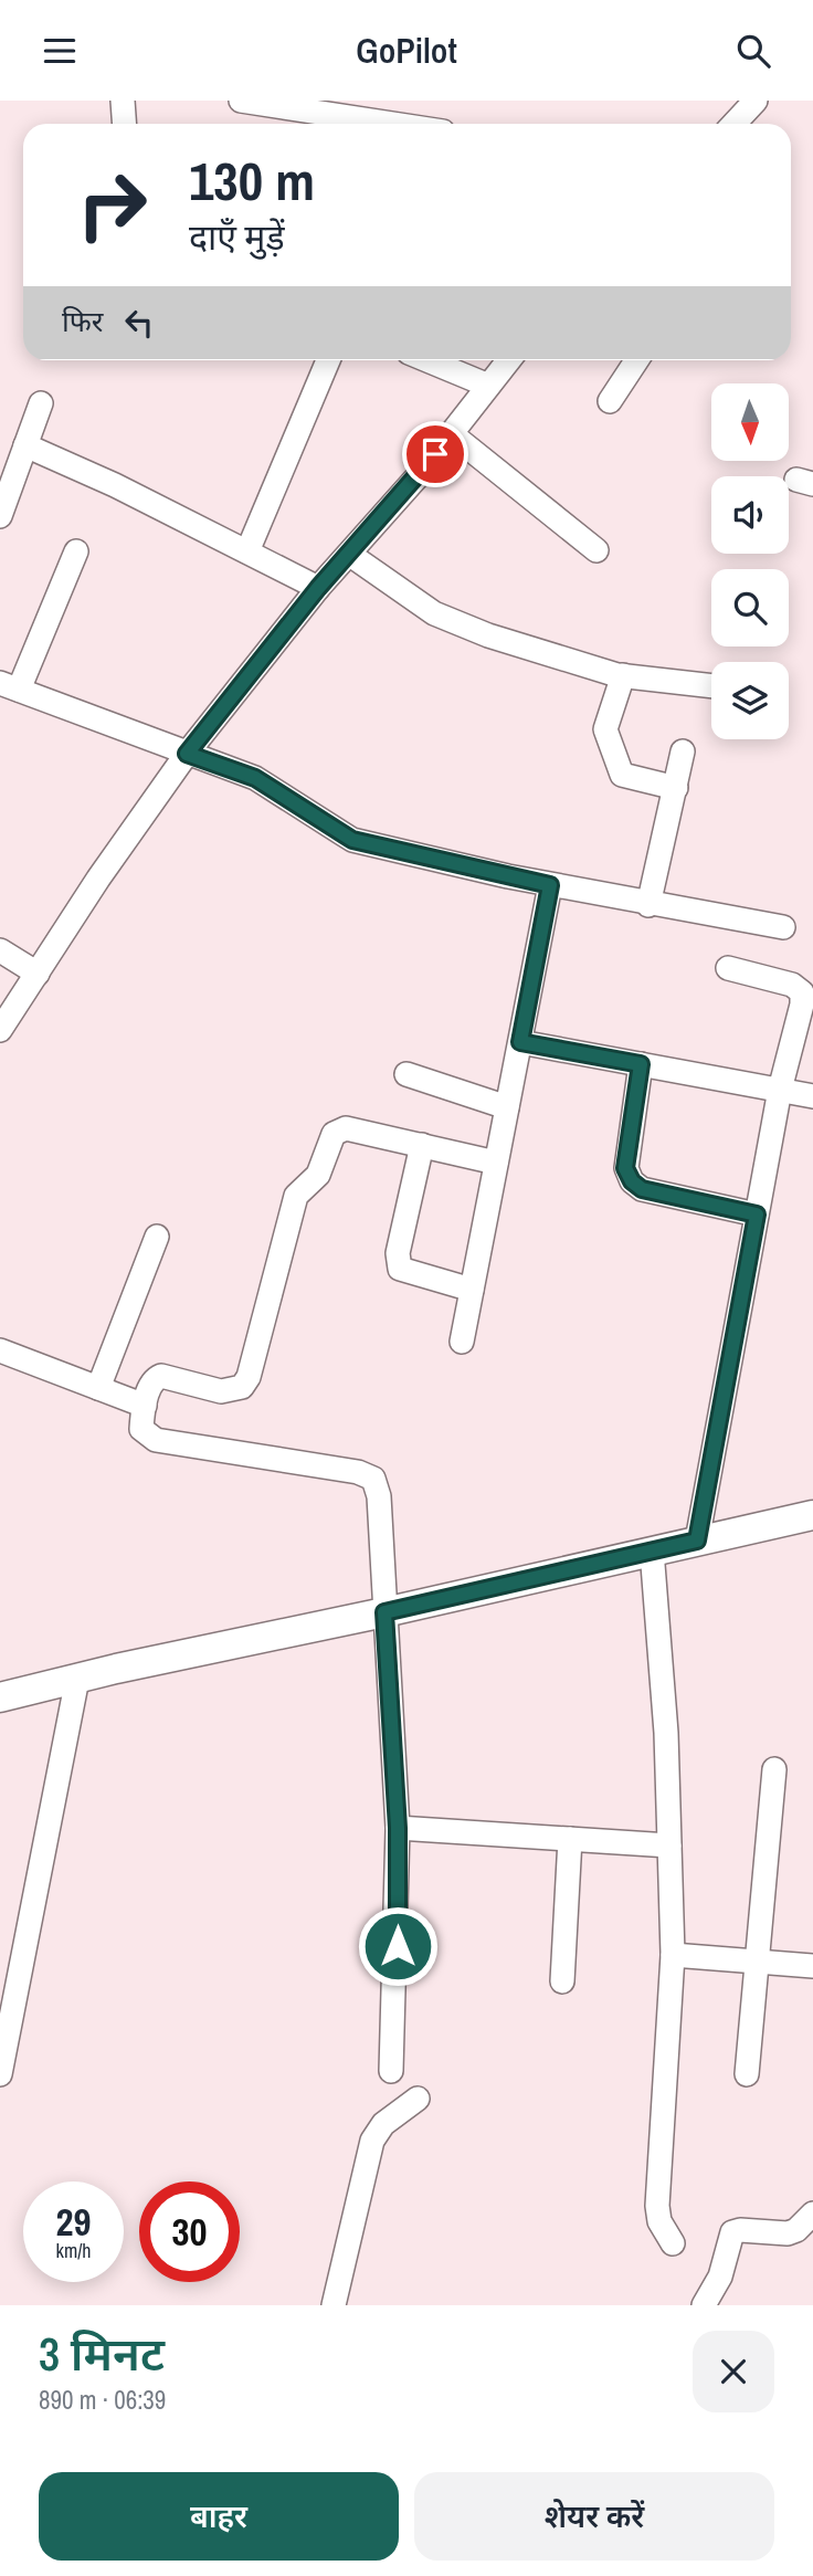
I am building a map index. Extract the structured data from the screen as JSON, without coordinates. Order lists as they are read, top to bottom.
{
  "north": "bottom",
  "page": {
    "header": "GoPilot",
    "turn": ["130 m", "दाएँ मुड़ें"],
    "then": "फिर",
    "speed": "29 km/h",
    "limit": "30",
    "heading": ["3 मिनट", "890 m · 06:39"],
    "buttons": ["बाहर", "शेयर करें"]
  }
}
